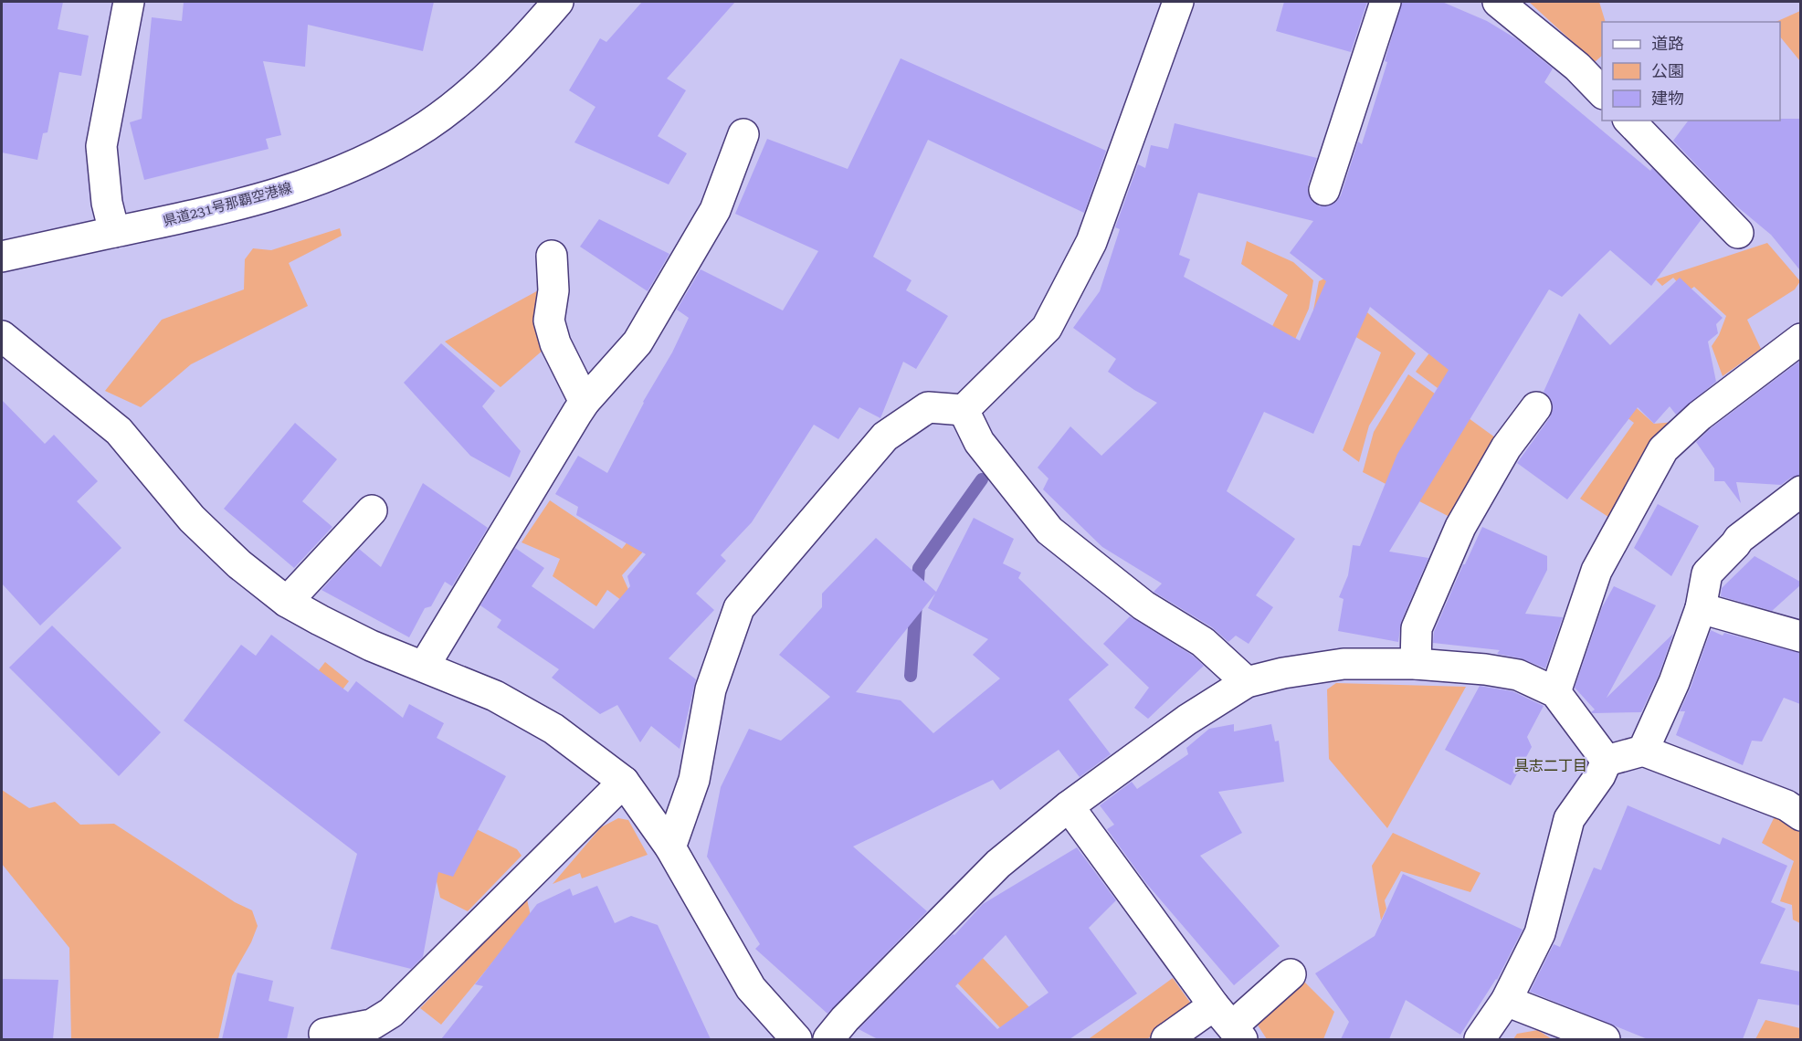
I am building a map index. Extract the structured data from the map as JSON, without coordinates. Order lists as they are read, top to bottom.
{
  "streets": {
    "street": ["県道231号那覇空港線"]
  },
  "districts": ["具志二丁目"],
  "legend": ["道路", "公園", "建物"]
}
